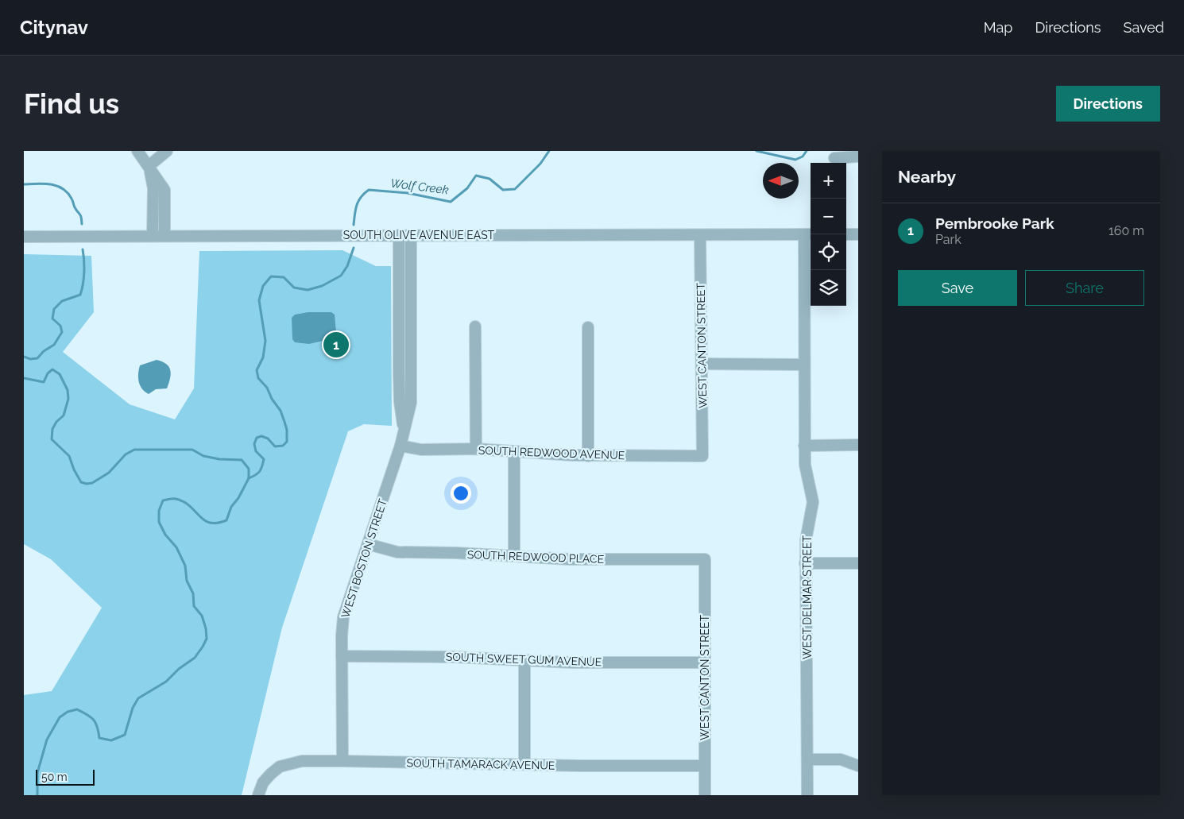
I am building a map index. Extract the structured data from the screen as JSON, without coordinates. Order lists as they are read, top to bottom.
{
  "streets": {
    "street": [
      "SOUTH OLIVE AVENUE EAST",
      "WEST CANTON STREET",
      "SOUTH REDWOOD AVENUE",
      "SOUTH REDWOOD PLACE",
      "WEST BOSTON STREET",
      "WEST DELMAR STREET",
      "SOUTH SWEET GUM AVENUE",
      "SOUTH TAMARACK AVENUE"
    ]
  },
  "crossings": [
    ["SOUTH OLIVE AVENUE EAST", "WEST CANTON STREET"],
    ["SOUTH OLIVE AVENUE EAST", "WEST BOSTON STREET"],
    ["SOUTH OLIVE AVENUE EAST", "WEST DELMAR STREET"],
    ["WEST CANTON STREET", "SOUTH REDWOOD AVENUE"],
    ["WEST CANTON STREET", "SOUTH REDWOOD PLACE"],
    ["WEST CANTON STREET", "SOUTH SWEET GUM AVENUE"],
    ["WEST CANTON STREET", "SOUTH TAMARACK AVENUE"],
    ["SOUTH REDWOOD AVENUE", "WEST BOSTON STREET"],
    ["SOUTH REDWOOD PLACE", "WEST BOSTON STREET"],
    ["WEST BOSTON STREET", "SOUTH SWEET GUM AVENUE"],
    ["WEST BOSTON STREET", "SOUTH TAMARACK AVENUE"]
  ],
  "water": ["Wolf Creek"],
  "scale_bar": "50 m",
  "north": "left",
  "page": {
    "header": "Citynav",
    "nav": ["Map", "Directions", "Saved"],
    "buttons": [
      "Directions",
      ["Save", "Share"]
    ],
    "title": "Find us",
    "heading": "Nearby",
    "map_buttons": ["+", "−"],
    "list": [
      {
        "mark": "1",
        "name": "Pembrooke Park",
        "note": "Park",
        "value": "160 m"
      }
    ],
    "pins": "1",
    "scale": "50 m"
  }
}
